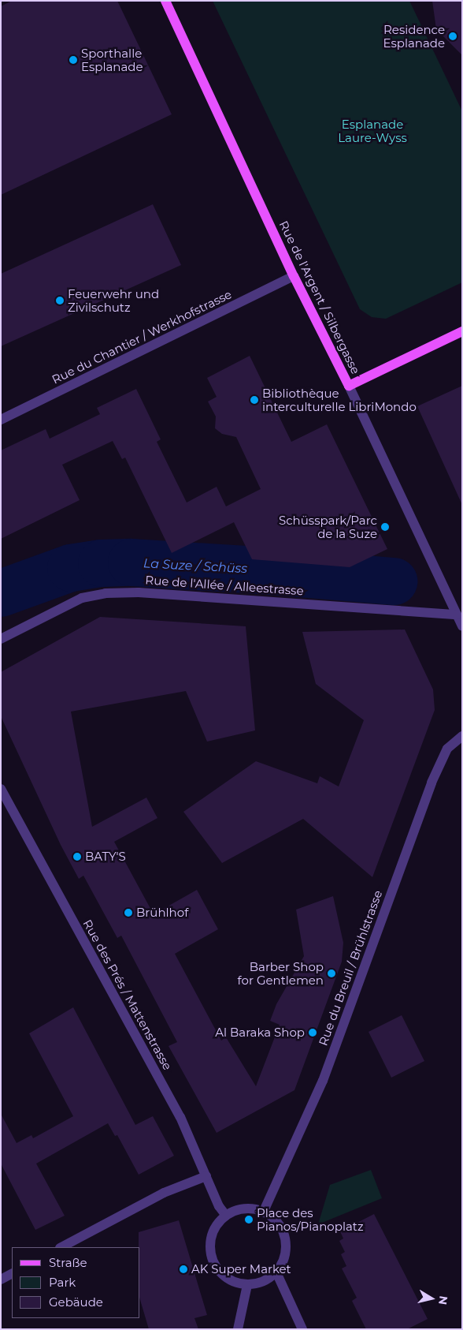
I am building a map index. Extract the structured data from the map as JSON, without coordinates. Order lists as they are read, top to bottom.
{
  "streets": {
    "main road": ["Rue de l'Argent / Silbergasse"],
    "street": [
      "Rue du Chantier / Werkhofstrasse",
      "Rue de l'Allée / Alleestrasse",
      "Rue du Breuil / Brühlstrasse",
      "Rue des Prés / Mattenstrasse"
    ]
  },
  "crossings": [
    ["Rue de l'Argent / Silbergasse", "Rue du Chantier / Werkhofstrasse"],
    ["Rue de l'Argent / Silbergasse", "Rue de l'Allée / Alleestrasse"],
    ["Rue du Breuil / Brühlstrasse", "Rue des Prés / Mattenstrasse"]
  ],
  "water": ["La Suze / Schüss"],
  "parks": ["Esplanade Laure-Wyss"],
  "places": [
    "Residence Esplanade",
    "Sporthalle Esplanade",
    "Feuerwehr und Zivilschutz",
    "Bibliothèque interculturelle LibriMondo",
    "Schüsspark/Parc de la Suze",
    "BATY'S",
    "Brühlhof",
    "Barber Shop for Gentlemen",
    "Al Baraka Shop",
    "Place des Pianos/Pianoplatz",
    "AK Super Market"
  ],
  "legend": ["Straße", "Park", "Gebäude"],
  "north": "right"
}
